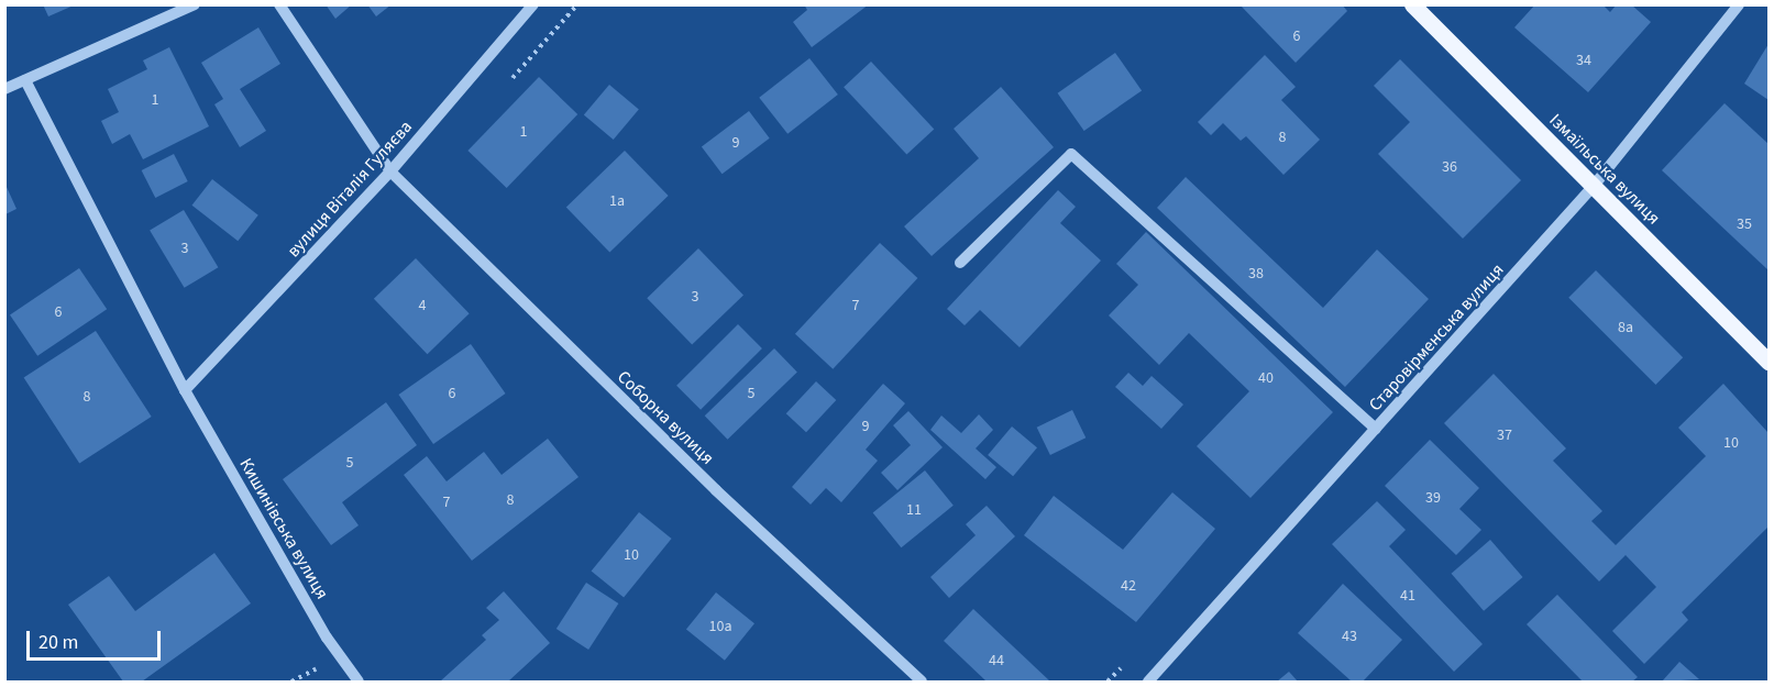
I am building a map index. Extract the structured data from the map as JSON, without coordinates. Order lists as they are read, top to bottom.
{
  "streets": {
    "main road": ["Ізмаїльська вулиця"],
    "street": [
      "вулиця Віталія Гуляєва",
      "Старовірменська вулиця",
      "Соборна вулиця",
      "Кишинівська вулиця"
    ]
  },
  "crossings": [
    ["Ізмаїльська вулиця", "Старовірменська вулиця"],
    ["вулиця Віталія Гуляєва", "Соборна вулиця"],
    ["вулиця Віталія Гуляєва", "Кишинівська вулиця"]
  ],
  "house_numbers": [
    "6",
    "34",
    "1",
    "1",
    "8",
    "9",
    "36",
    "1а",
    "35",
    "3",
    "38",
    "3",
    "4",
    "7",
    "6",
    "8а",
    "40",
    "6",
    "5",
    "8",
    "9",
    "37",
    "10",
    "5",
    "39",
    "8",
    "7",
    "11",
    "10",
    "42",
    "41",
    "10а",
    "43",
    "44"
  ],
  "scale_bar": "20 m"
}
